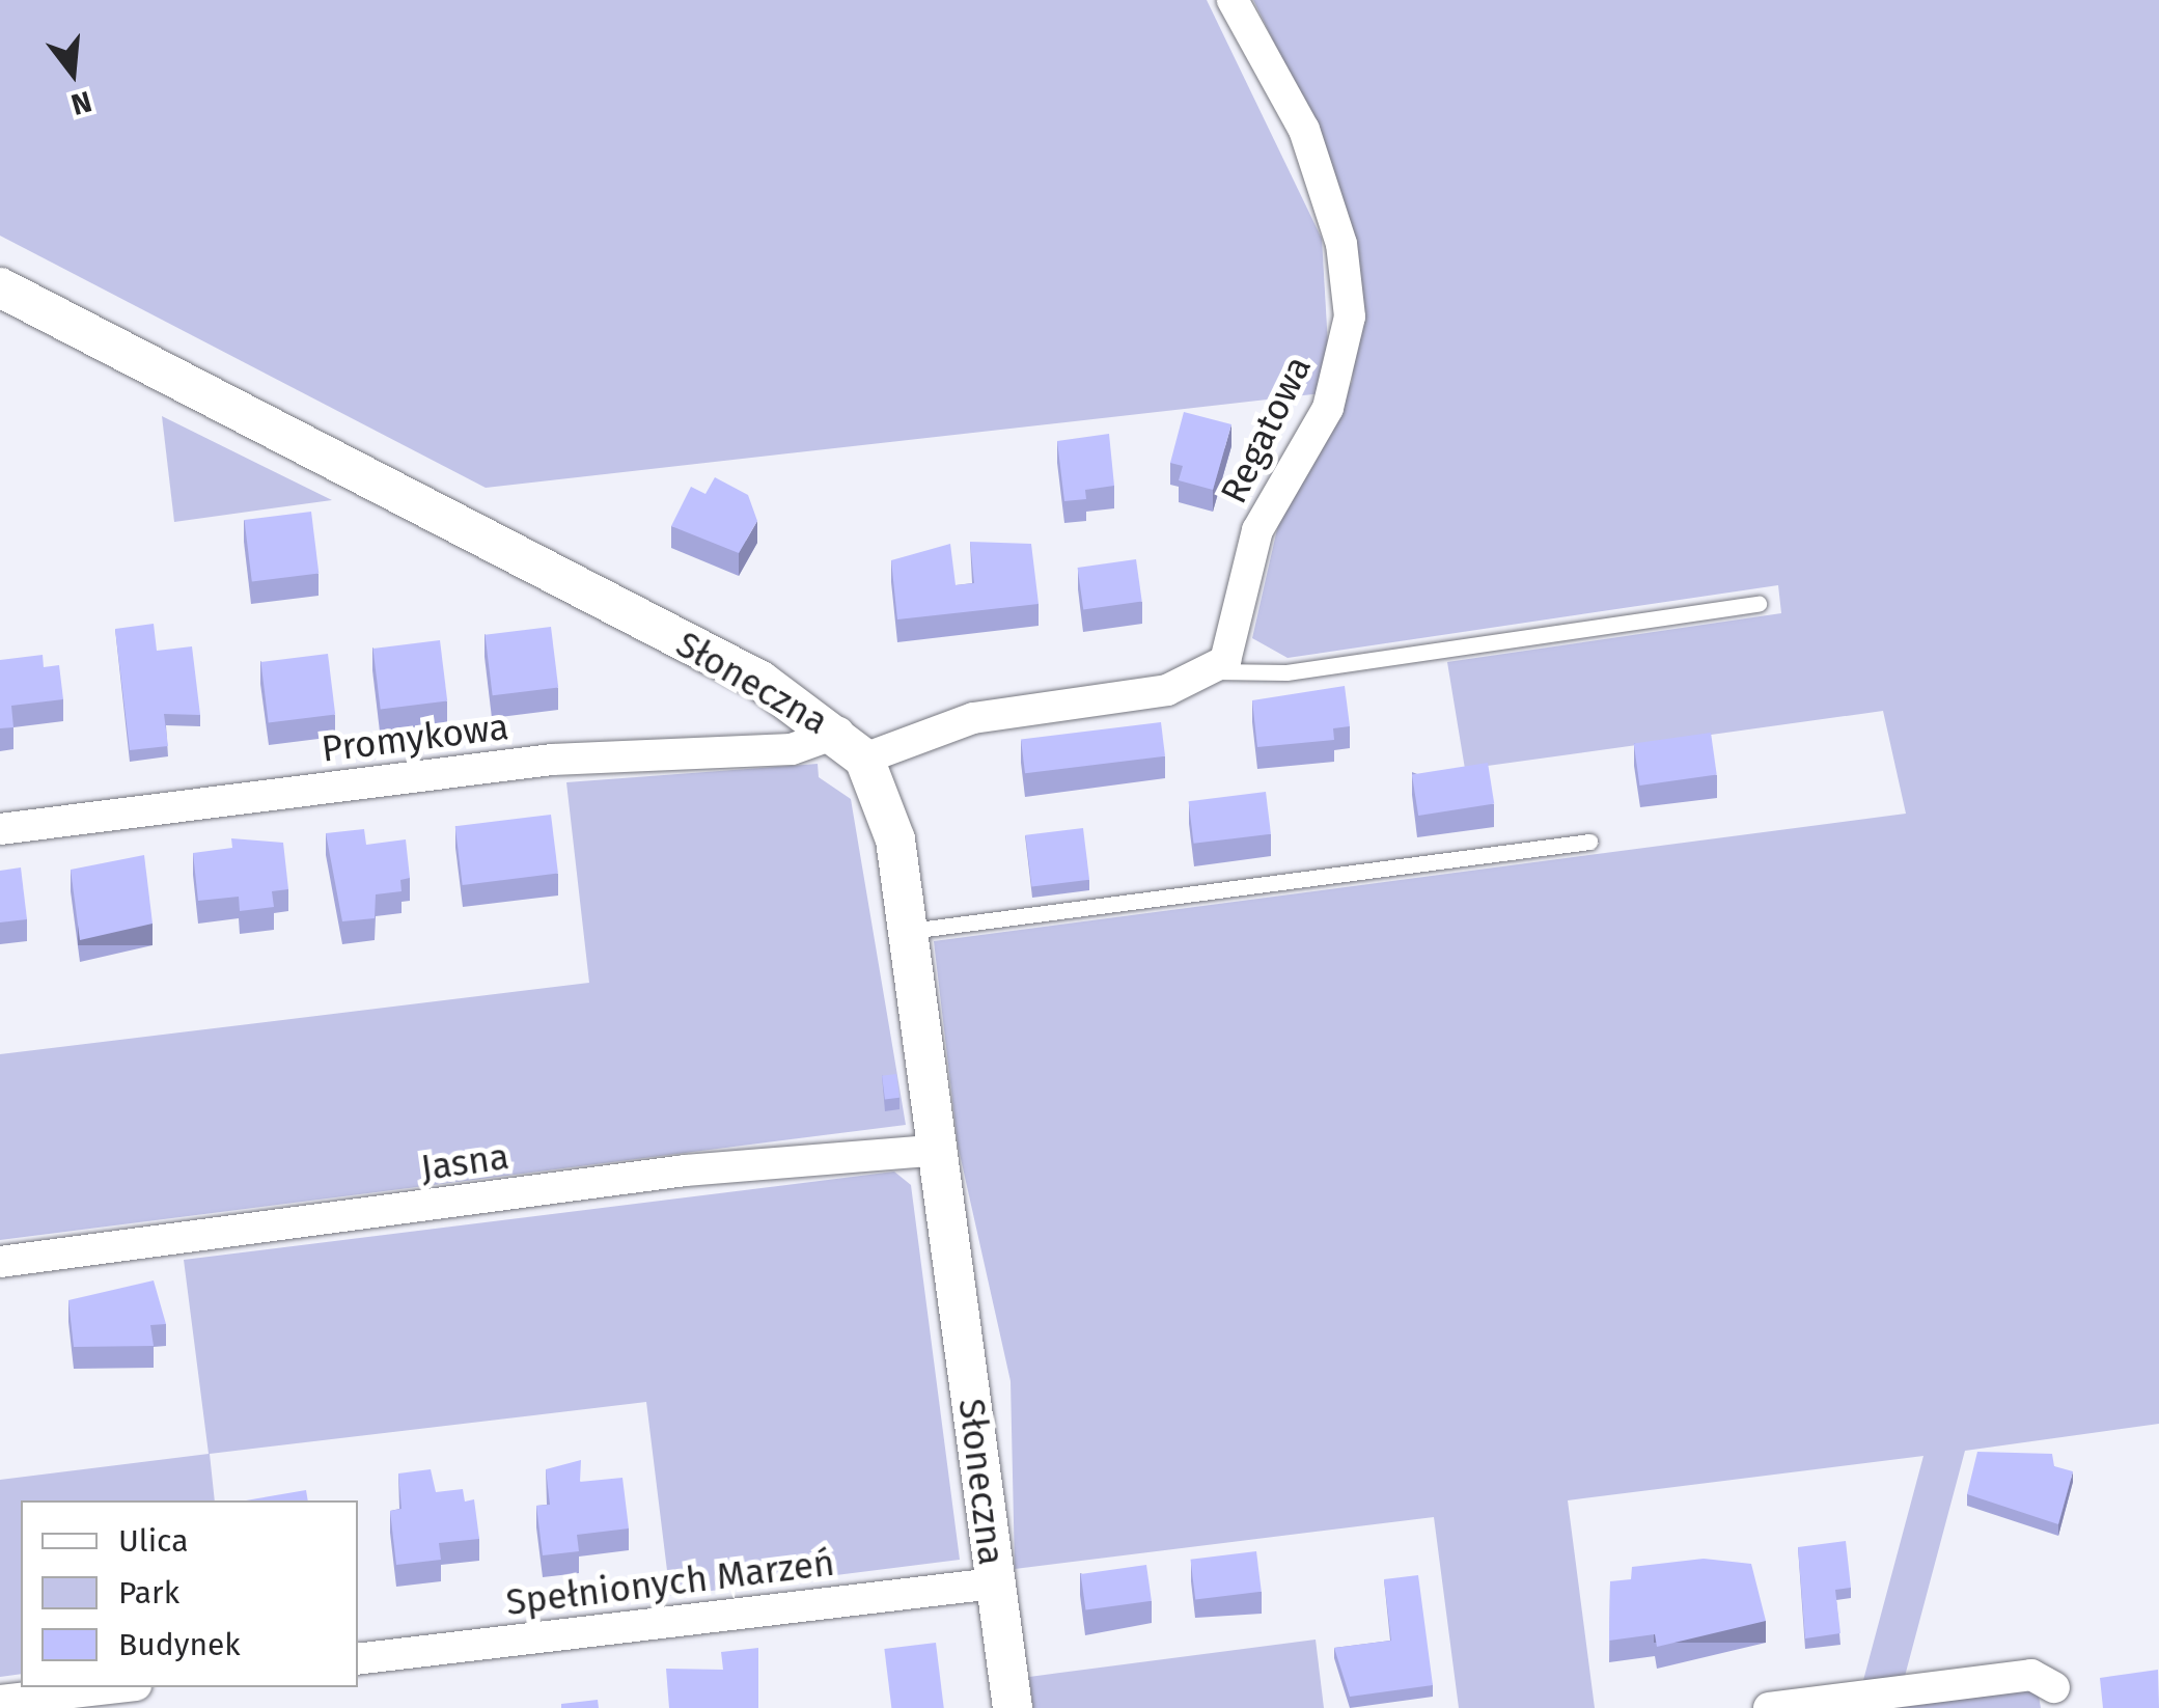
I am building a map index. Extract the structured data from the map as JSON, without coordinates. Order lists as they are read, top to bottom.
{
  "streets": {
    "street": [
      "Regatowa",
      "Słoneczna",
      "Promykowa",
      "Jasna",
      "Spełnionych Marzeń"
    ]
  },
  "crossings": [
    ["Słoneczna", "Promykowa"],
    ["Słoneczna", "Jasna"],
    ["Słoneczna", "Spełnionych Marzeń"]
  ],
  "legend": ["Ulica", "Park", "Budynek"],
  "north": "bottom"
}
